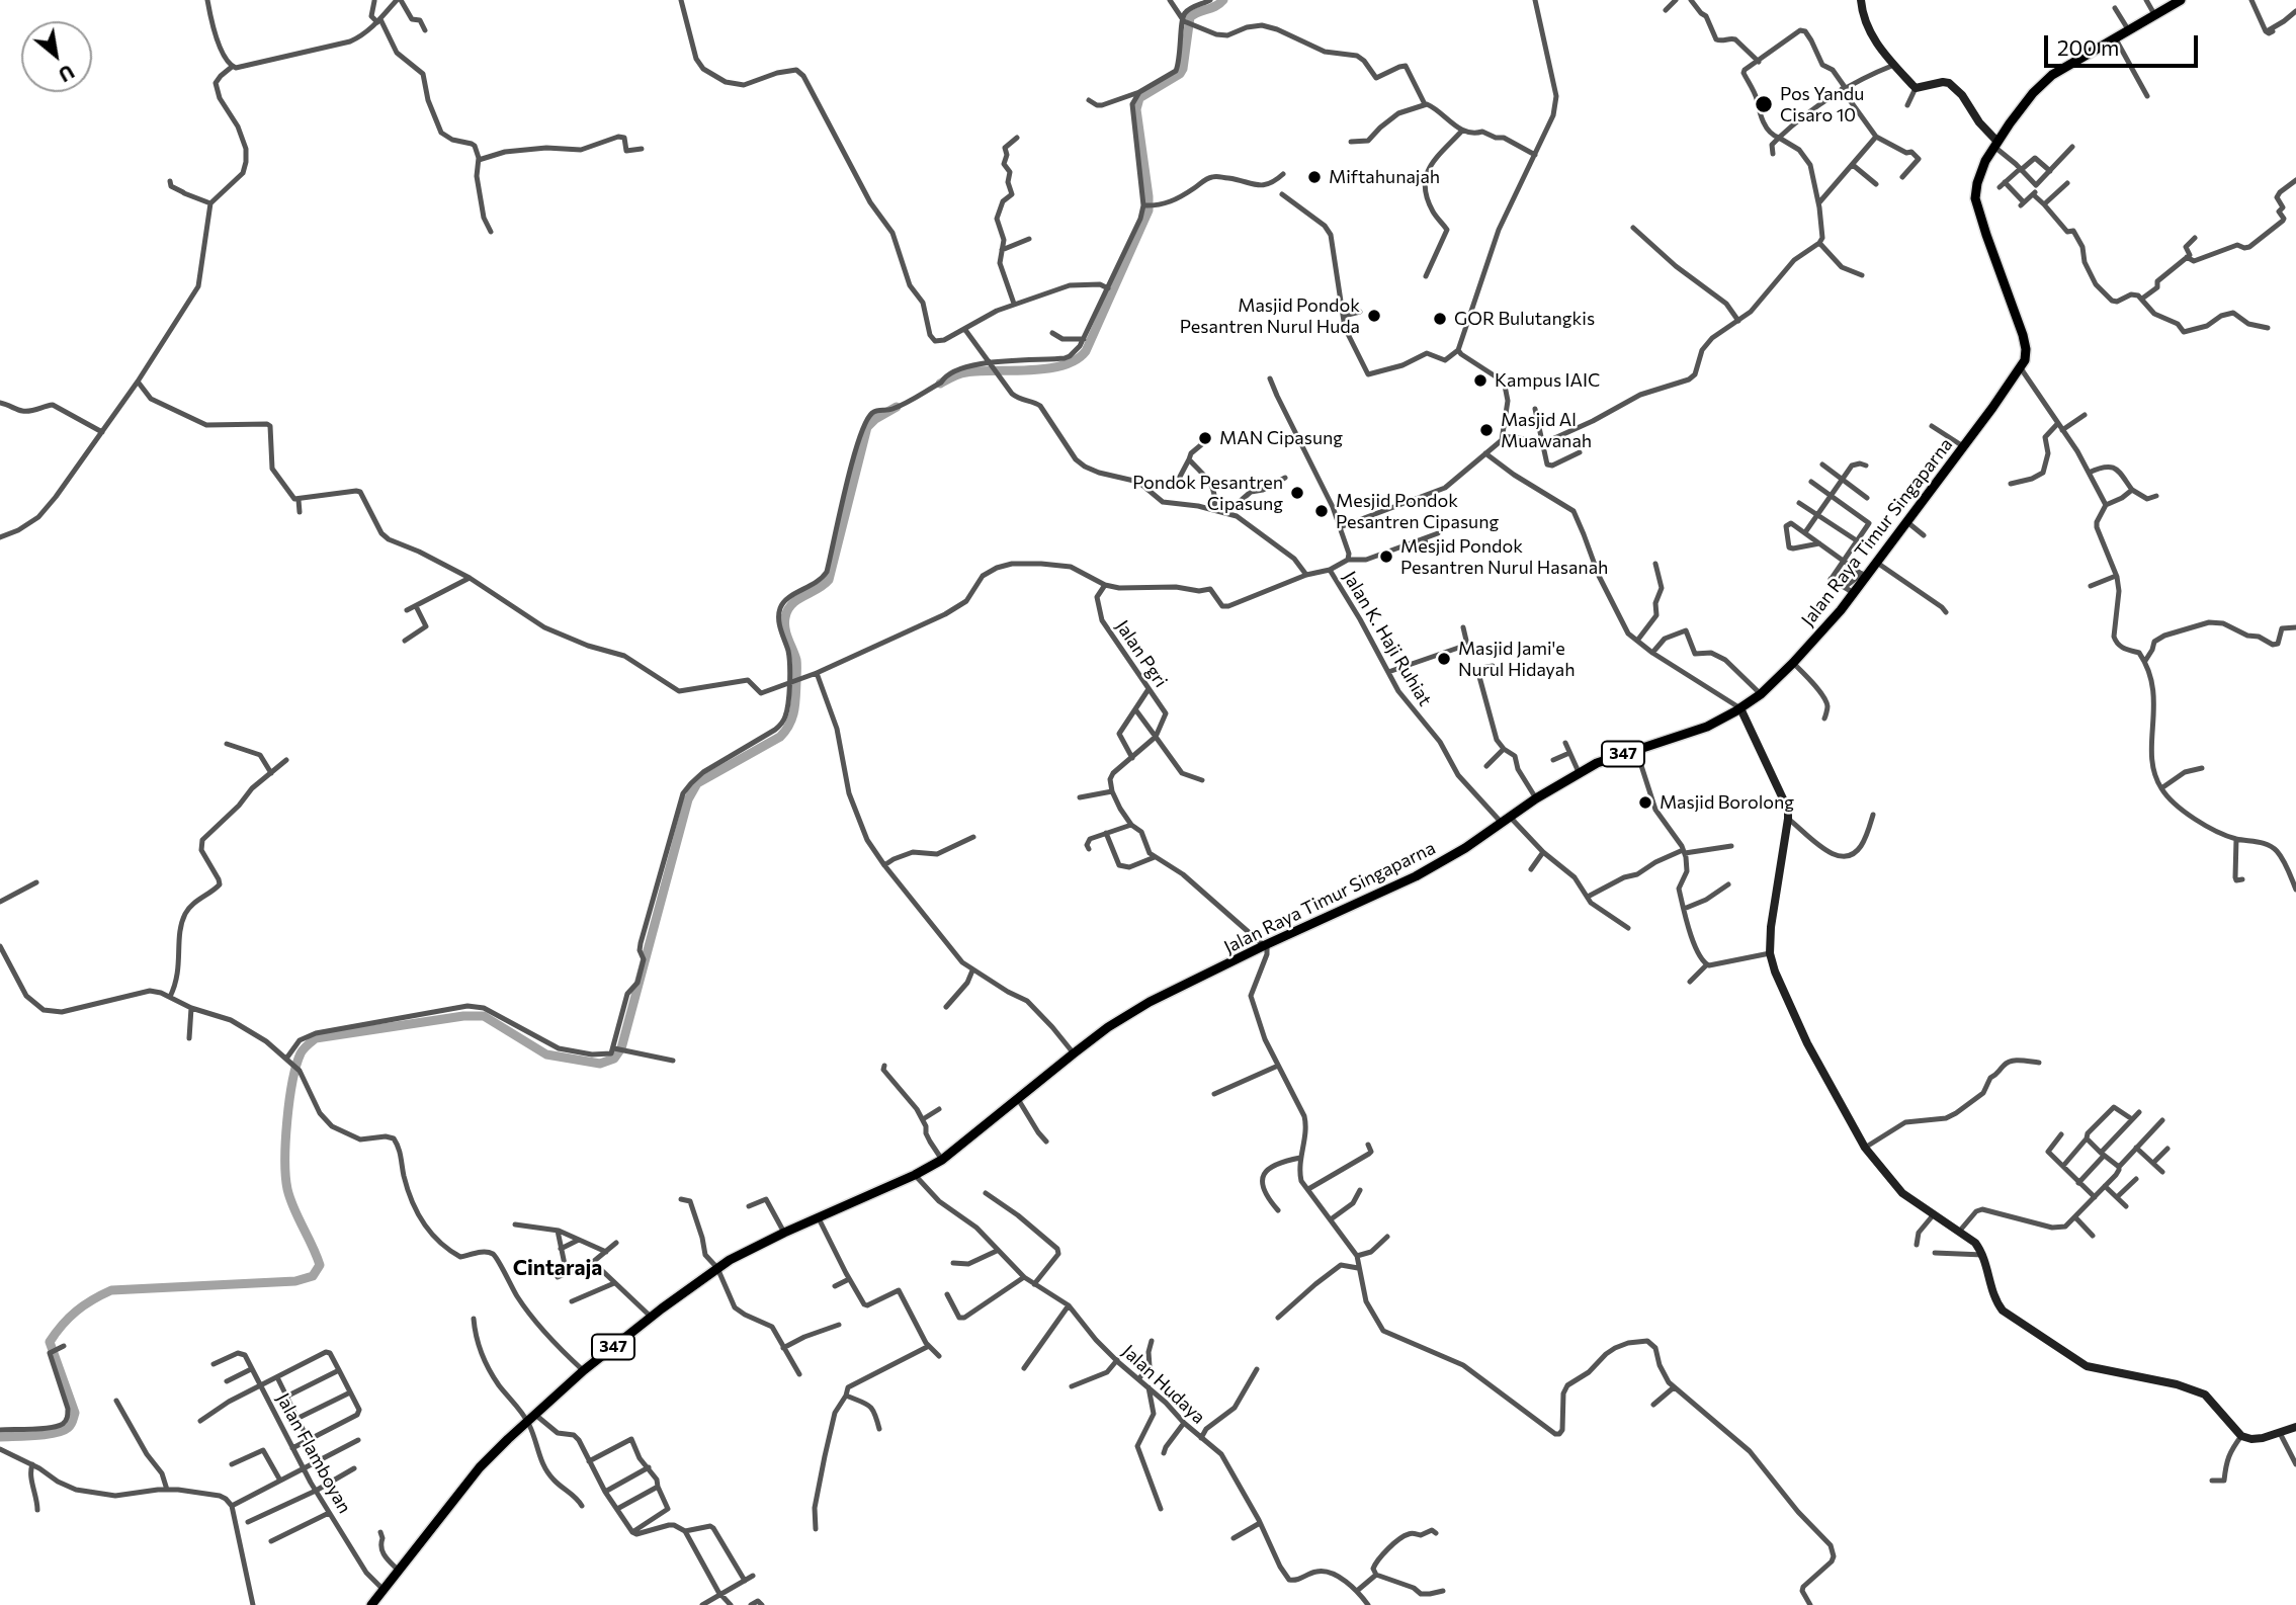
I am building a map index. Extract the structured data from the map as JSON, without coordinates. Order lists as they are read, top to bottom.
{
  "streets": {
    "main road": ["Jalan Raya Timur Singaparna", "347"],
    "street": [
      "Jalan K. Haji Ruhiat",
      "Jalan Pgri",
      "Jalan Hudaya",
      "Jalan Flamboyan"
    ]
  },
  "crossings": [
    ["Jalan Raya Timur Singaparna", "Jalan K. Haji Ruhiat"],
    ["Jalan Raya Timur Singaparna", "Jalan Hudaya"],
    ["Jalan Raya Timur Singaparna", "Jalan Flamboyan"]
  ],
  "districts": ["Cintaraja"],
  "places": [
    "Pos Yandu Cisaro 10",
    "Miftahunajah",
    "Masjid Pondok Pesantren Nurul Huda",
    "GOR Bulutangkis",
    "Kampus IAIC",
    "Masjid Al Muawanah",
    "MAN Cipasung",
    "Pondok Pesantren Cipasung",
    "Mesjid Pondok Pesantren Cipasung",
    "Mesjid Pondok Pesantren Nurul Hasanah",
    "Masjid Jami'e Nurul Hidayah",
    "Masjid Borolong"
  ],
  "scale_bar": "200 m",
  "north": "bottom right"
}
